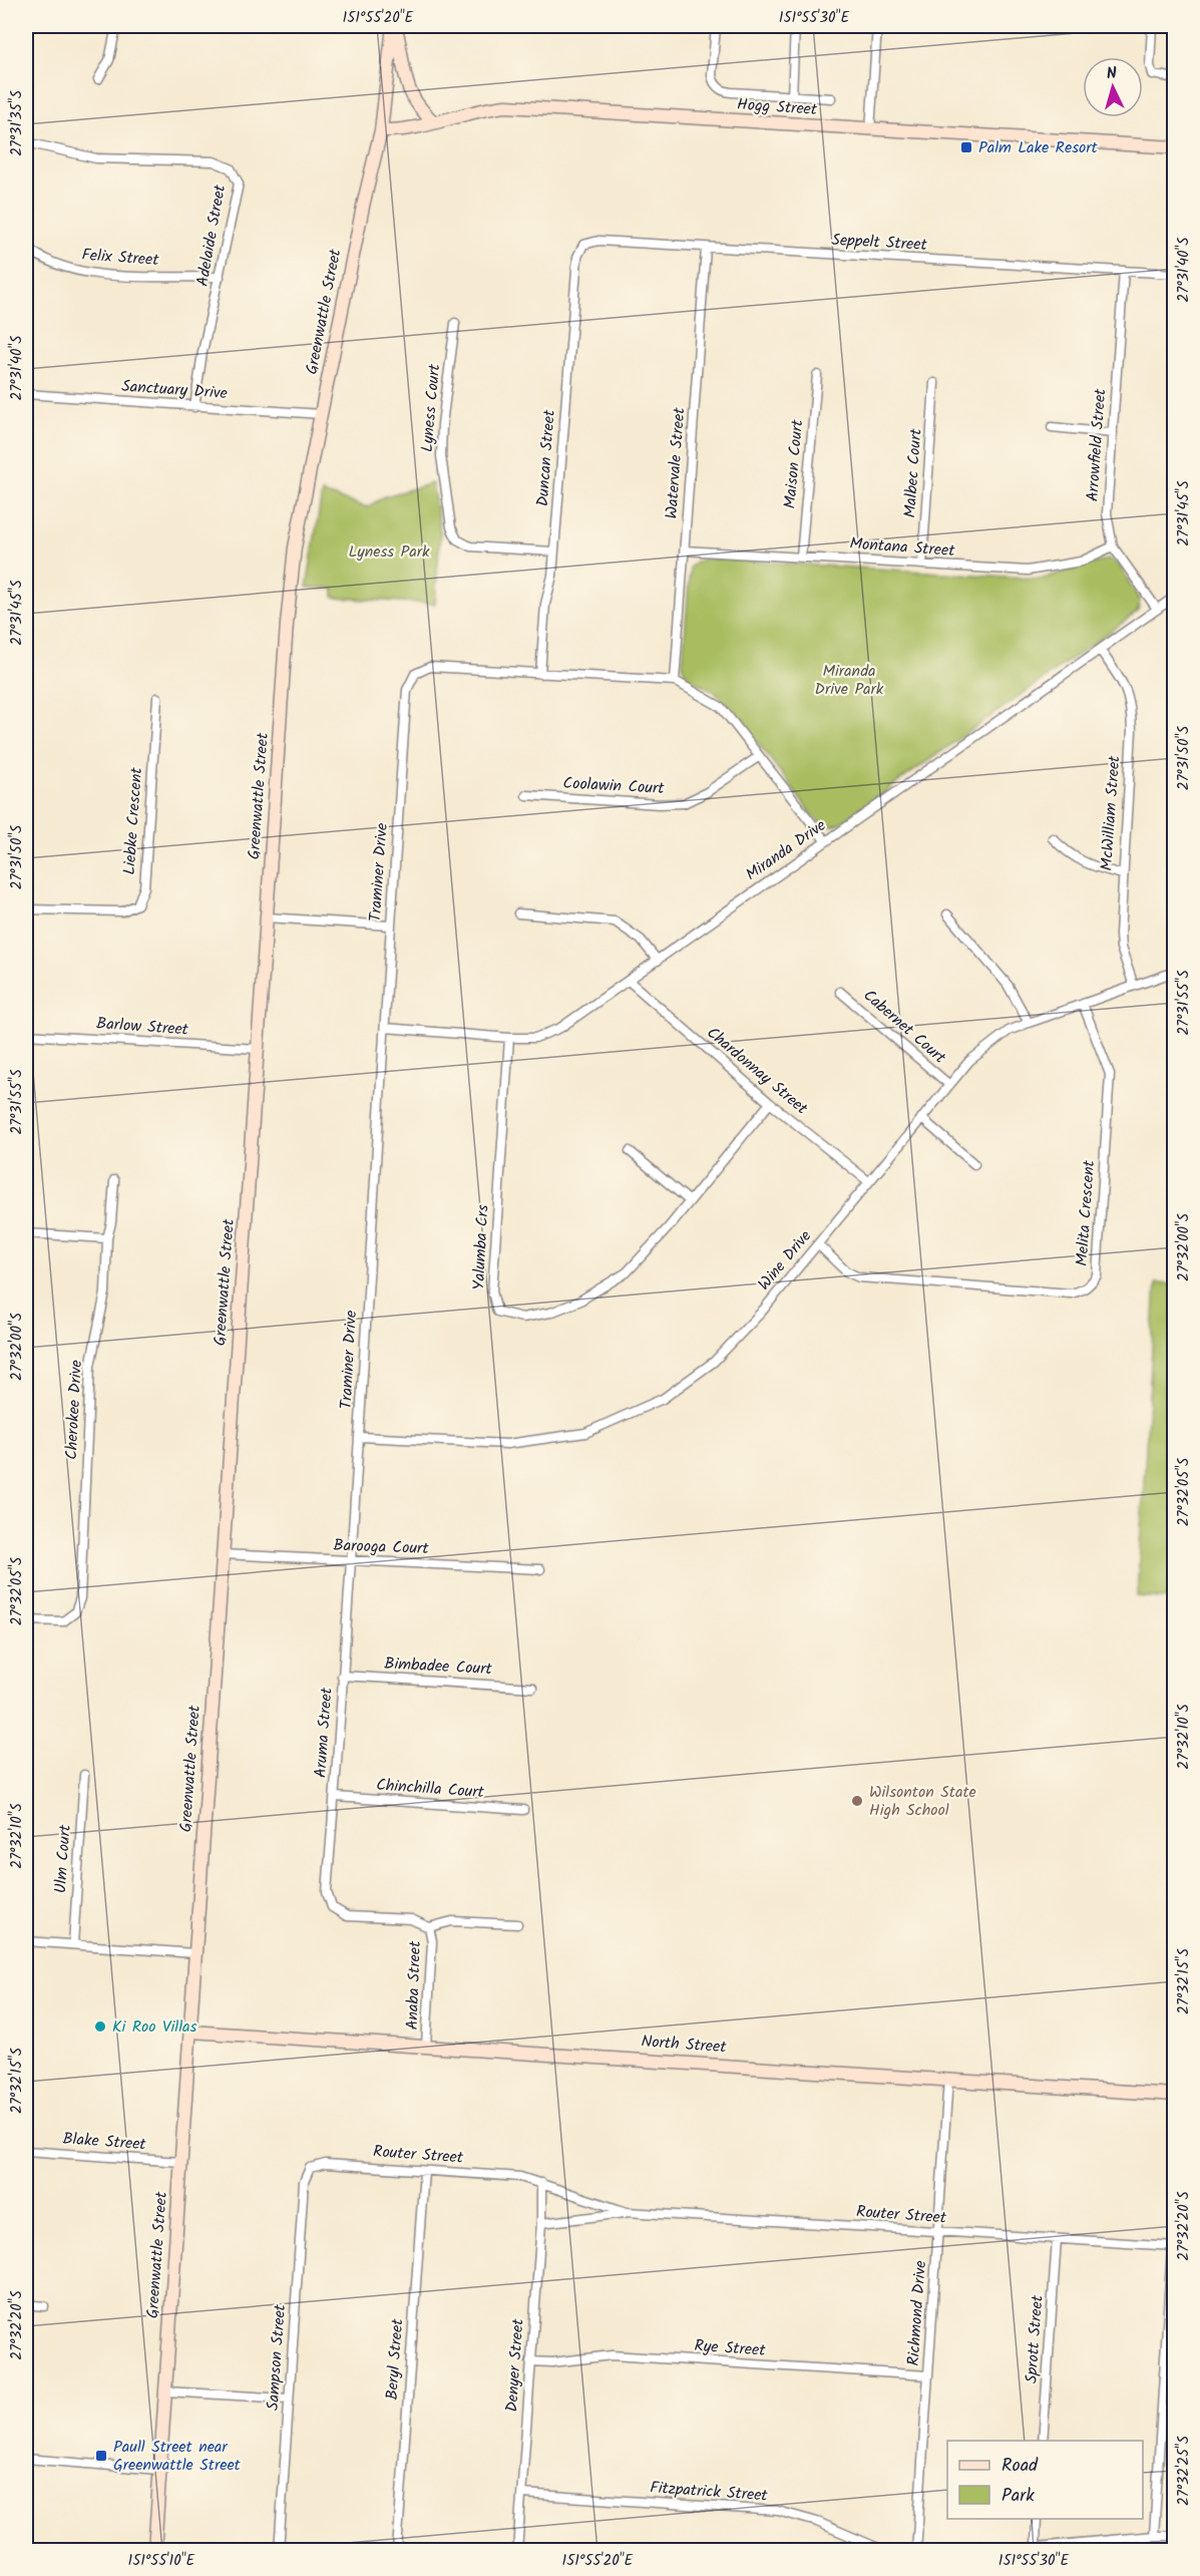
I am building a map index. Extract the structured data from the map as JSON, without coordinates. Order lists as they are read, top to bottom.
{
  "streets": {
    "main road": ["Hogg Street", "Greenwattle Street", "North Street"],
    "street": [
      "Adelaide Street",
      "Seppelt Street",
      "Felix Street",
      "Sanctuary Drive",
      "Lyness Court",
      "Arrowfield Street",
      "Duncan Street",
      "Watervale Street",
      "Maison Court",
      "Malbec Court",
      "Montana Street",
      "Coolawin Court",
      "McWilliam Street",
      "Liebke Crescent",
      "Miranda Drive",
      "Traminer Drive",
      "Barlow Street",
      "Cabernet Court",
      "Chardonnay Street",
      "Melita Crescent",
      "Yalumba Crs",
      "Wine Drive",
      "Cherokee Drive",
      "Barooga Court",
      "Bimbadee Court",
      "Aruma Street",
      "Chinchilla Court",
      "Ulm Court",
      "Anaba Street",
      "Blake Street",
      "Router Street",
      "Richmond Drive",
      "Sprott Street",
      "Rye Street",
      "Sampson Street",
      "Beryl Street",
      "Denyer Street",
      "Fitzpatrick Street"
    ]
  },
  "crossings": [
    ["Hogg Street", "Greenwattle Street"],
    ["Adelaide Street", "Felix Street"],
    ["Adelaide Street", "Sanctuary Drive"],
    ["Seppelt Street", "Arrowfield Street"],
    ["Seppelt Street", "Duncan Street"],
    ["Seppelt Street", "Watervale Street"],
    ["Greenwattle Street", "Sanctuary Drive"],
    ["Greenwattle Street", "Barlow Street"],
    ["Greenwattle Street", "Barooga Court"],
    ["Greenwattle Street", "North Street"],
    ["Greenwattle Street", "Blake Street"],
    ["Lyness Court", "Duncan Street"],
    ["Arrowfield Street", "Montana Street"],
    ["Arrowfield Street", "Miranda Drive"],
    ["Duncan Street", "Traminer Drive"],
    ["Watervale Street", "Montana Street"],
    ["Watervale Street", "Traminer Drive"],
    ["Maison Court", "Montana Street"],
    ["Malbec Court", "Montana Street"],
    ["Coolawin Court", "Traminer Drive"],
    ["McWilliam Street", "Miranda Drive"],
    ["McWilliam Street", "Wine Drive"],
    ["Miranda Drive", "Traminer Drive"],
    ["Miranda Drive", "Chardonnay Street"],
    ["Miranda Drive", "Yalumba Crs"],
    ["Traminer Drive", "Wine Drive"],
    ["Traminer Drive", "Barooga Court"],
    ["Traminer Drive", "Aruma Street"],
    ["Cabernet Court", "Wine Drive"],
    ["Chardonnay Street", "Yalumba Crs"],
    ["Chardonnay Street", "Wine Drive"],
    ["Melita Crescent", "Wine Drive"],
    ["Barooga Court", "Aruma Street"],
    ["Bimbadee Court", "Aruma Street"],
    ["Aruma Street", "Chinchilla Court"],
    ["Aruma Street", "Anaba Street"],
    ["Anaba Street", "North Street"],
    ["North Street", "Richmond Drive"],
    ["Router Street", "Richmond Drive"],
    ["Router Street", "Sprott Street"],
    ["Router Street", "Sampson Street"],
    ["Router Street", "Beryl Street"],
    ["Router Street", "Denyer Street"],
    ["Richmond Drive", "Rye Street"],
    ["Rye Street", "Denyer Street"],
    ["Denyer Street", "Fitzpatrick Street"]
  ],
  "parks": ["Lyness Park", "Miranda Drive Park"],
  "places": {
    "transit": ["Palm Lake Resort", "Paull Street near Greenwattle Street"],
    "other": ["Wilsonton State High School", "Ki Roo Villas"]
  },
  "legend": ["Road", "Park"],
  "north": "top",
  "coordinates": [
    "151°55'20\"E",
    "151°55'30\"E",
    "27°31'35\"S",
    "27°31'40\"S",
    "27°31'45\"S",
    "27°31'50\"S",
    "27°31'55\"S",
    "27°32'00\"S",
    "27°32'05\"S",
    "27°32'10\"S",
    "27°32'15\"S",
    "27°32'20\"S",
    "27°32'25\"S",
    "151°55'10\"E"
  ]
}
